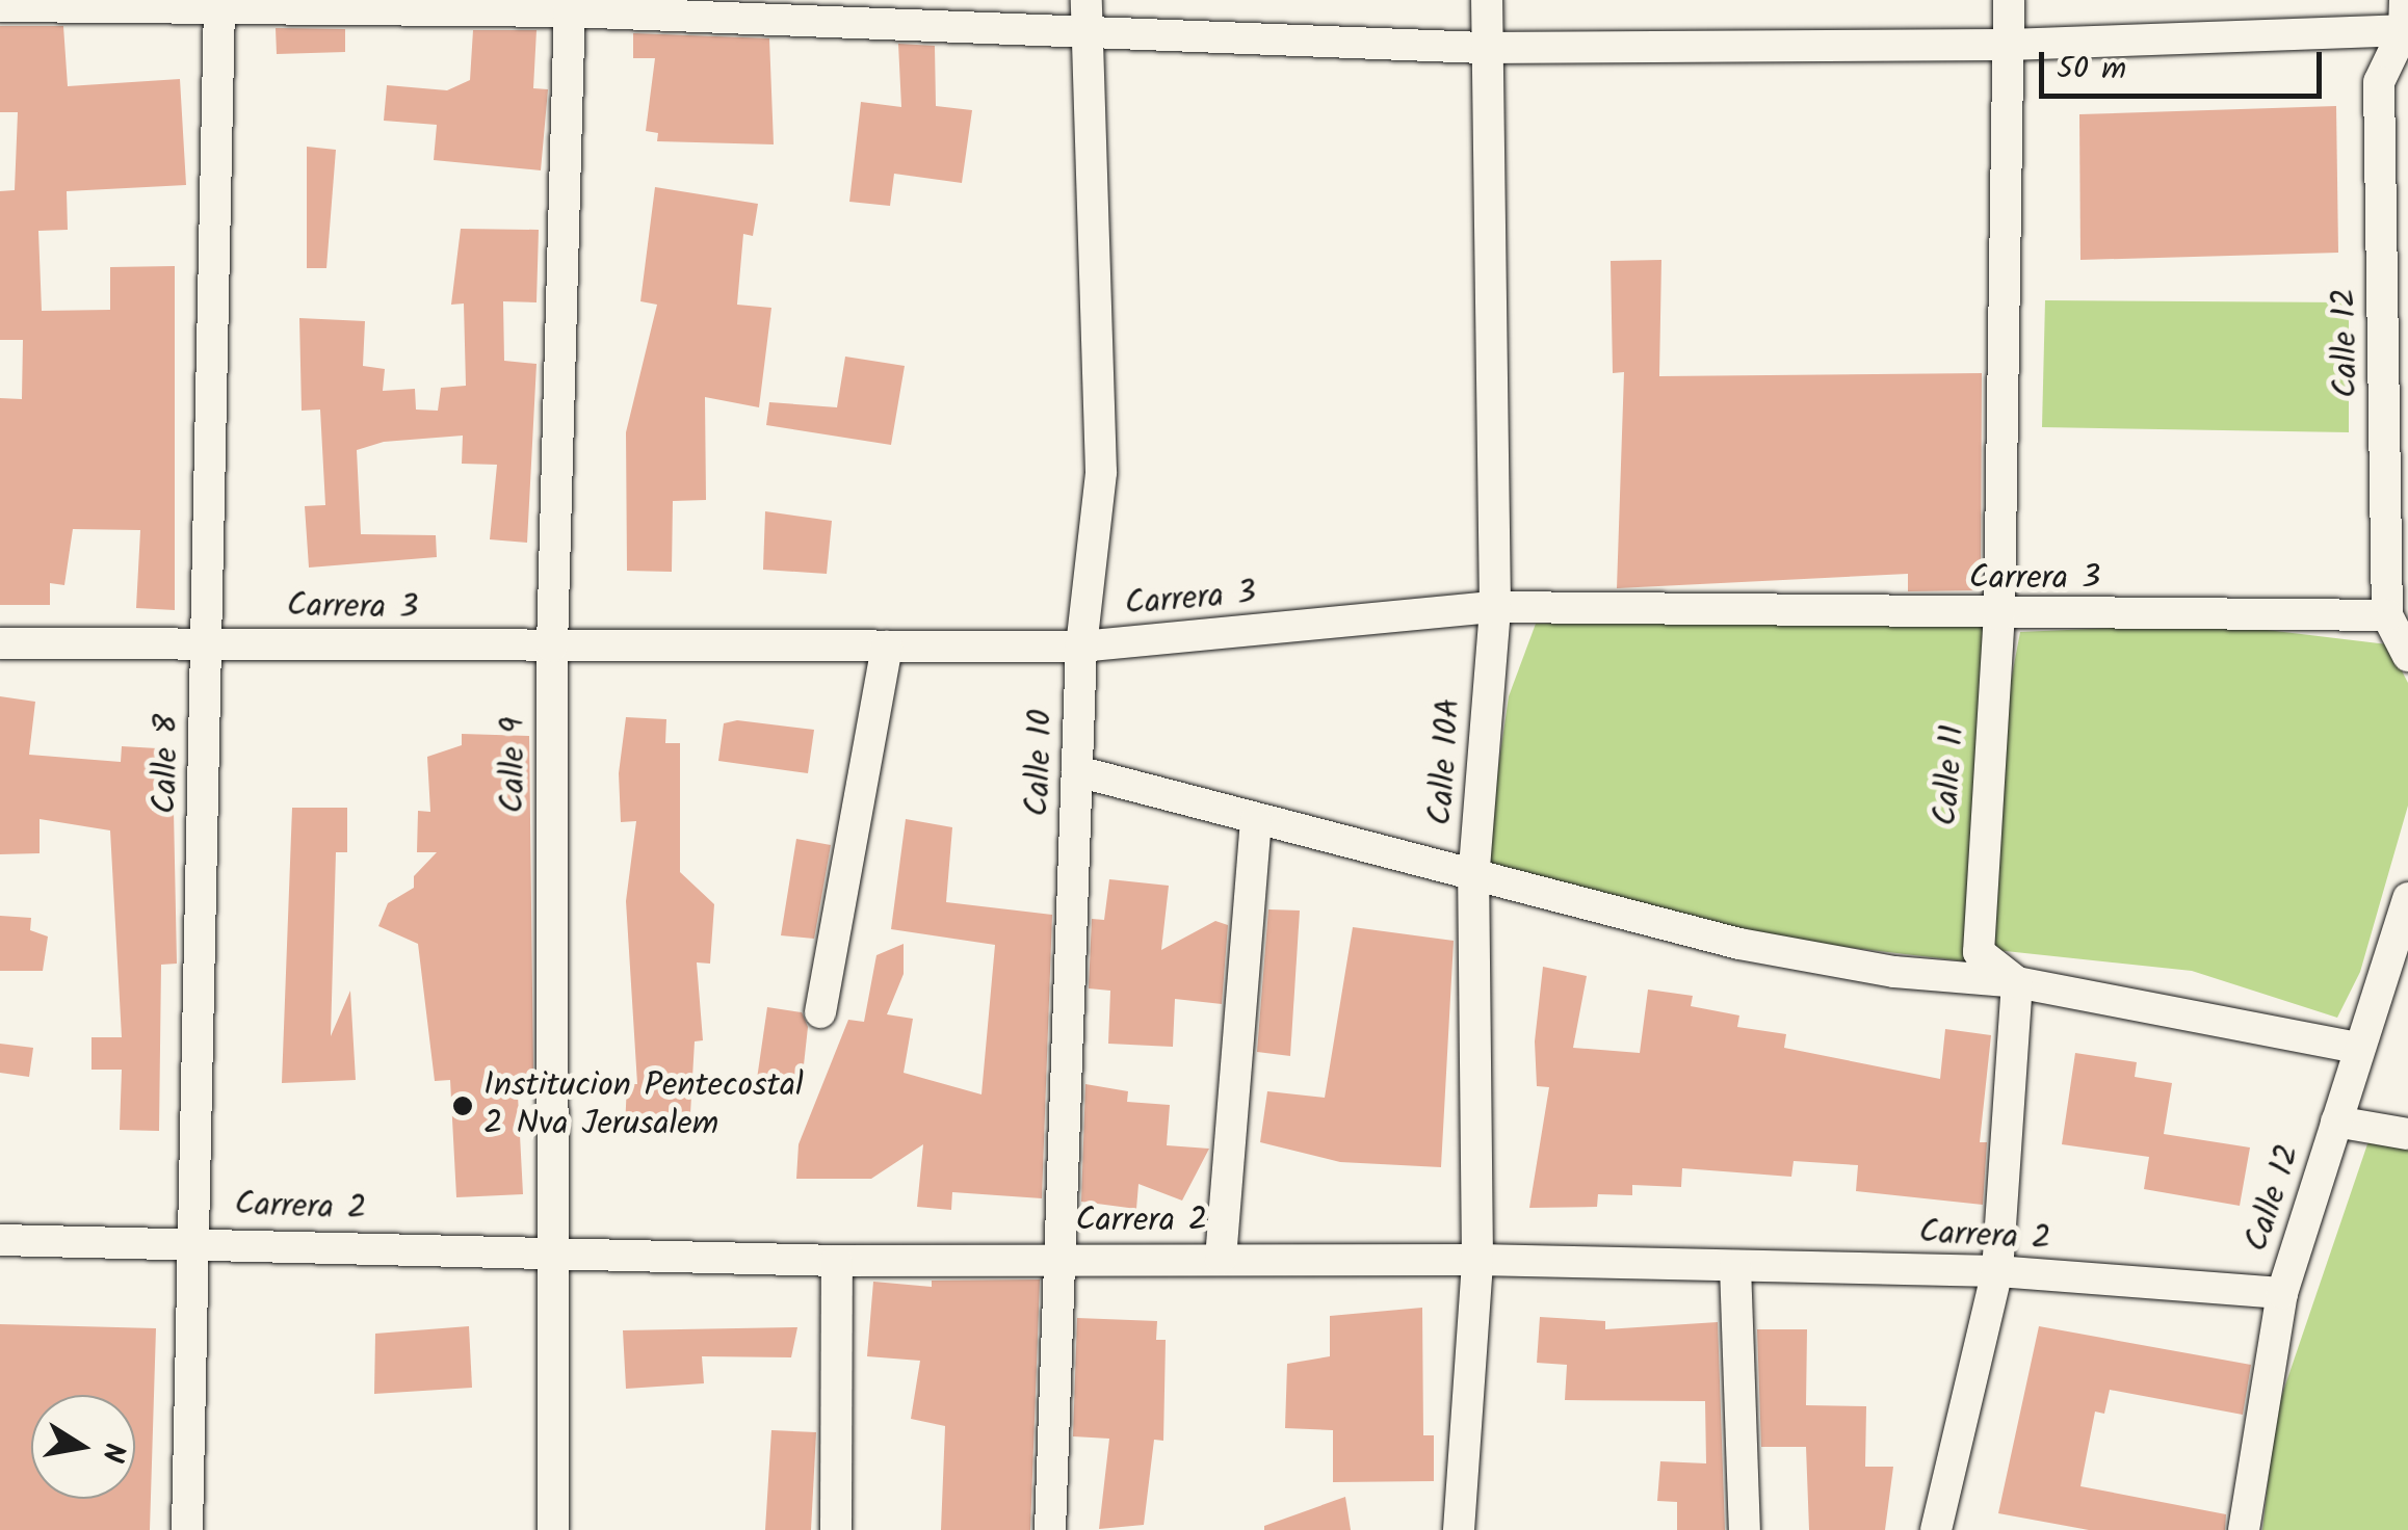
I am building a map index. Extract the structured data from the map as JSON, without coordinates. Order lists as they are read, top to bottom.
{
  "streets": {
    "street": [
      "Calle 12",
      "Carrera 3",
      "Calle 10A",
      "Calle 10",
      "Calle 8",
      "Calle 9",
      "Calle 11",
      "Carrera 2"
    ]
  },
  "crossings": [
    ["Calle 12", "Carrera 3"],
    ["Calle 12", "Carrera 2"],
    ["Carrera 3", "Calle 10A"],
    ["Carrera 3", "Calle 10"],
    ["Carrera 3", "Calle 8"],
    ["Carrera 3", "Calle 9"],
    ["Carrera 3", "Calle 11"],
    ["Calle 10A", "Carrera 2"],
    ["Calle 10", "Carrera 2"],
    ["Calle 8", "Carrera 2"],
    ["Calle 9", "Carrera 2"]
  ],
  "places": ["Institucion Pentecostal 2 Nva Jerusalem"],
  "scale_bar": "50 m",
  "north": "right"
}
